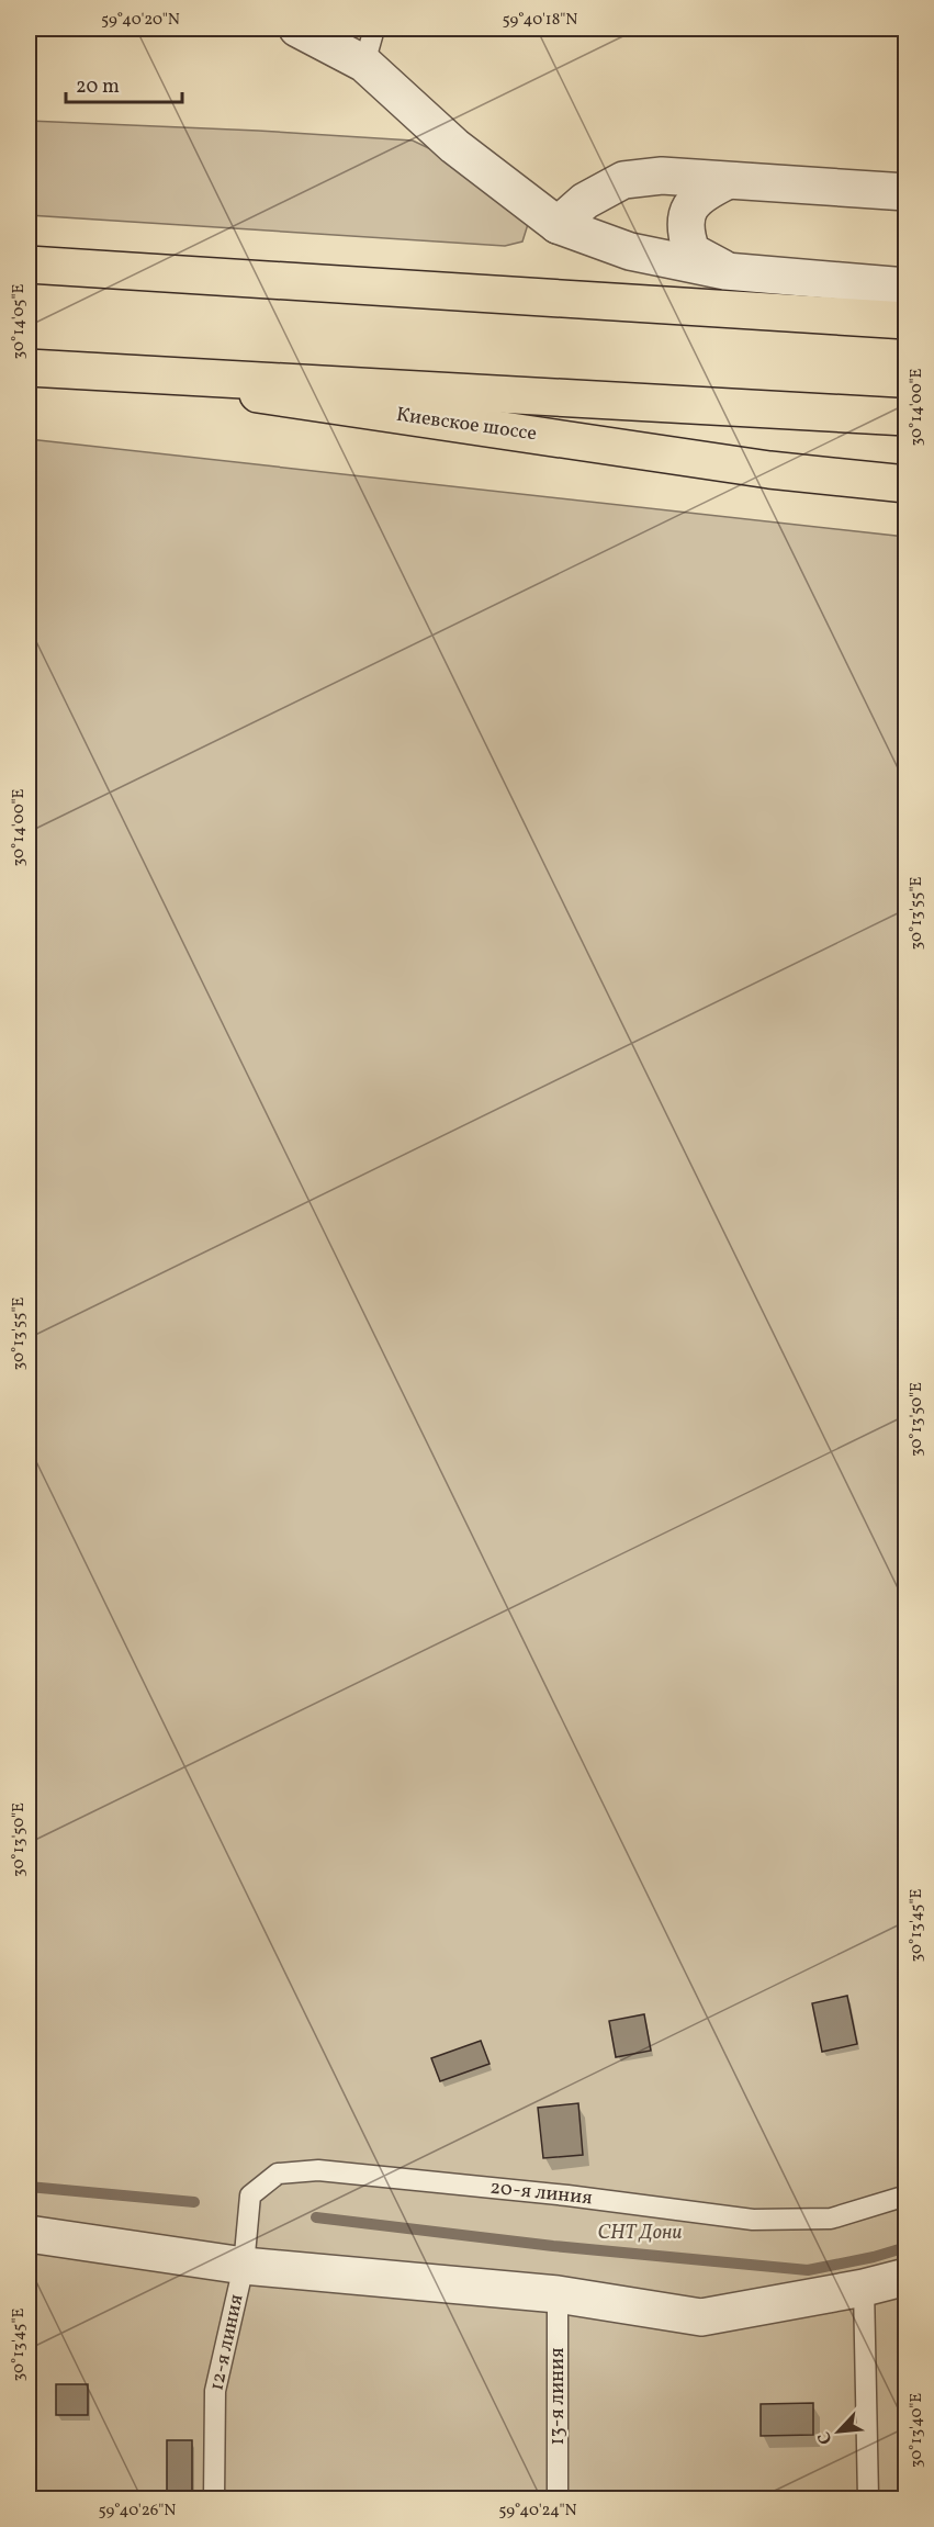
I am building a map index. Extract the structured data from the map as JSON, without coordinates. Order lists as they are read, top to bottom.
{
  "streets": {
    "main road": ["Киевское шоссе"],
    "lane": ["20-я линия", "12-я линия", "13-я линия"]
  },
  "crossings": [
    ["20-я линия", "12-я линия"]
  ],
  "parks": ["СНТ Дони"],
  "scale_bar": "20 m",
  "north": "bottom left",
  "coordinates": [
    "59°40'20\"N",
    "59°40'18\"N",
    "30°14'05\"E",
    "30°14'00\"E",
    "30°13'55\"E",
    "30°13'50\"E",
    "30°13'45\"E",
    "30°13'40\"E",
    "59°40'26\"N",
    "59°40'24\"N"
  ]
}
